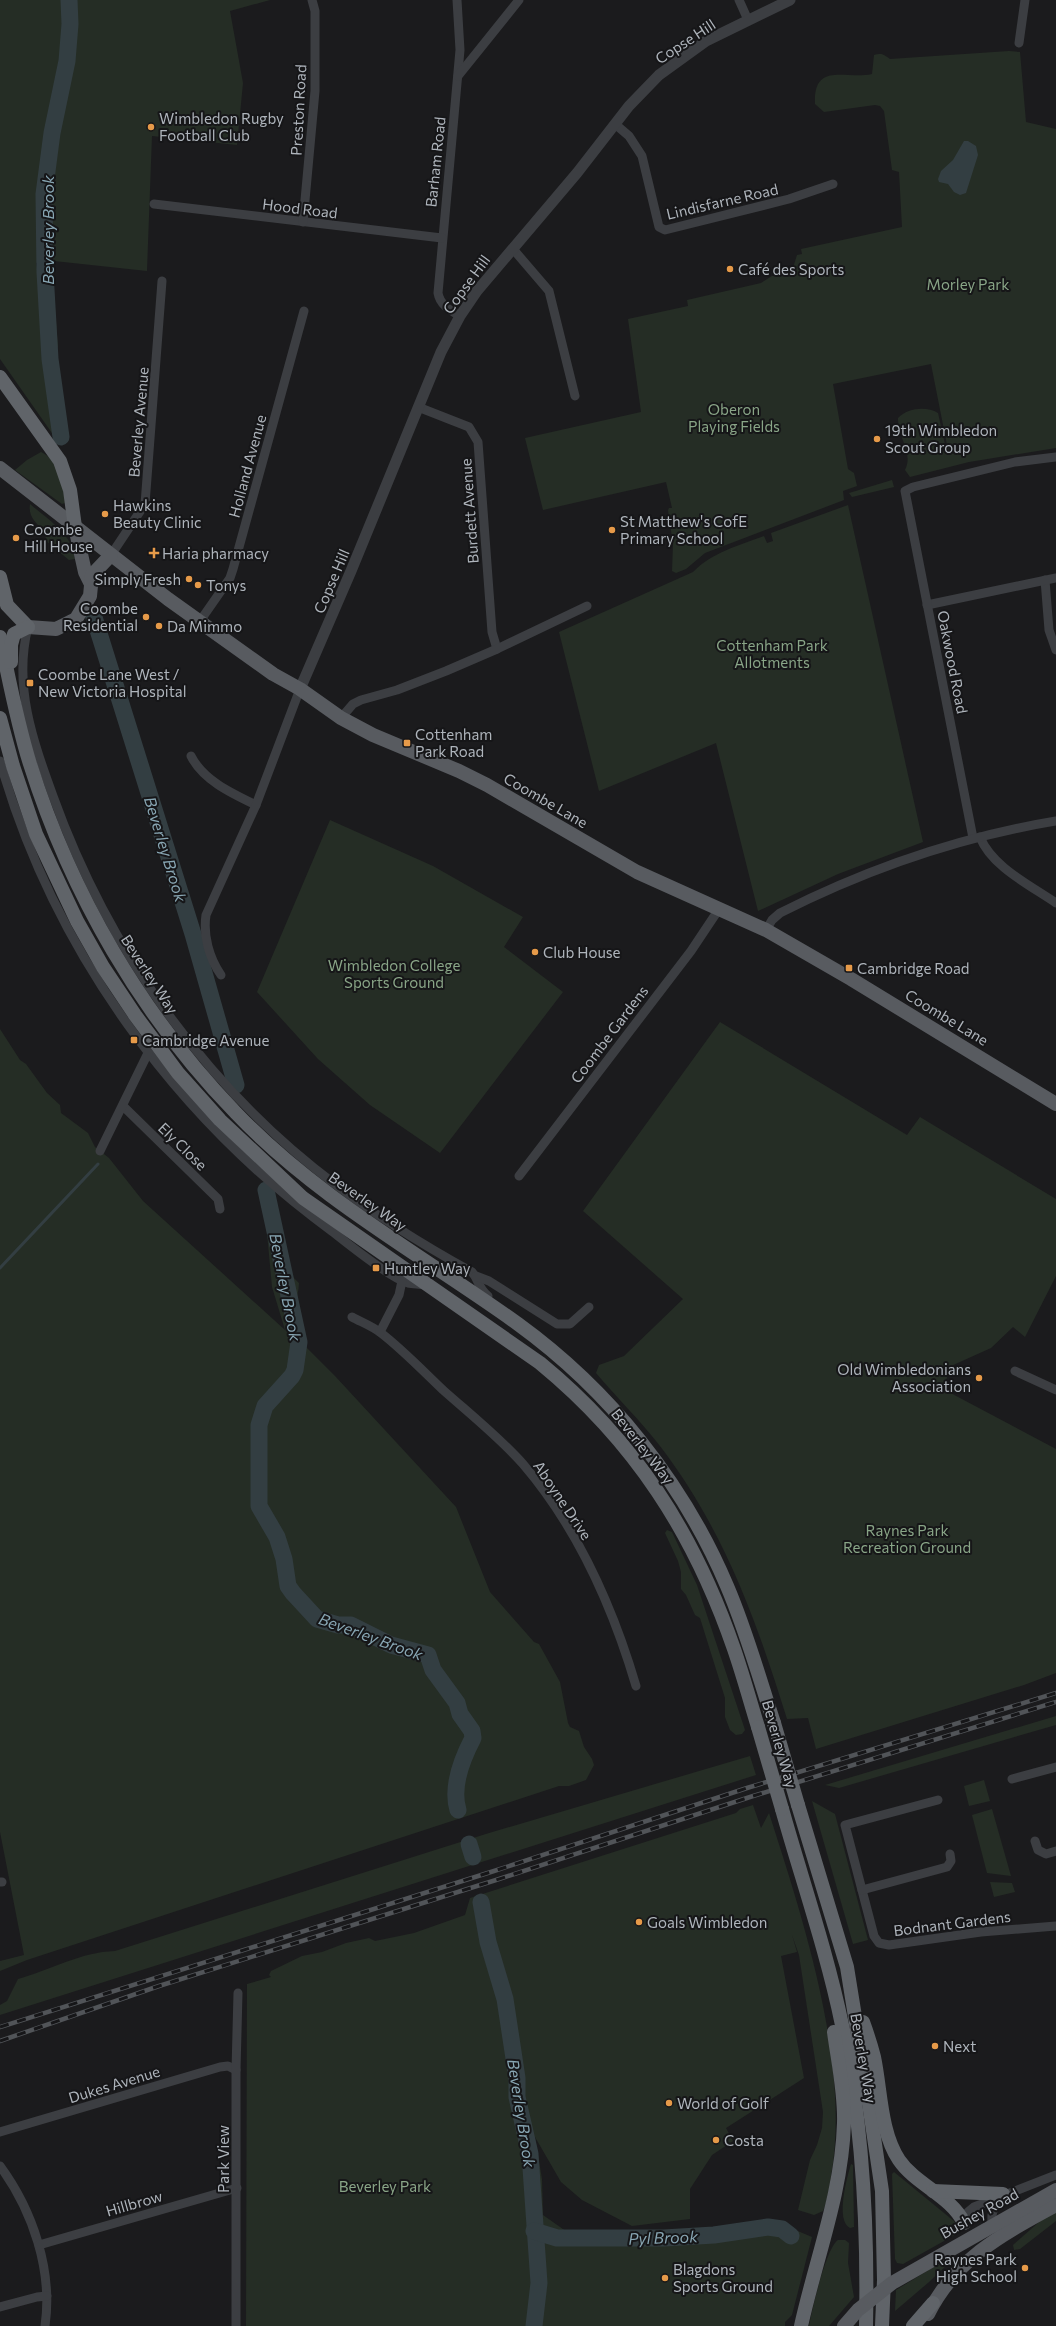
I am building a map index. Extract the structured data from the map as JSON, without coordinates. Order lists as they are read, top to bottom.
{
  "streets": {
    "highway": ["Beverley Way"],
    "main road": ["Coombe Lane", "Bushey Road"],
    "street": [
      "Copse Hill",
      "Preston Road",
      "Barham Road",
      "Lindisfarne Road",
      "Hood Road",
      "Beverley Avenue",
      "Holland Avenue",
      "Burdett Avenue",
      "Oakwood Road",
      "Coombe Gardens",
      "Ely Close",
      "Aboyne Drive",
      "Bodnant Gardens",
      "Dukes Avenue",
      "Park View",
      "Hillbrow"
    ]
  },
  "crossings": [
    ["Copse Hill", "Barham Road"],
    ["Copse Hill", "Lindisfarne Road"],
    ["Copse Hill", "Burdett Avenue"],
    ["Copse Hill", "Coombe Lane"],
    ["Preston Road", "Hood Road"],
    ["Barham Road", "Hood Road"],
    ["Beverley Avenue", "Coombe Lane"],
    ["Holland Avenue", "Coombe Lane"],
    ["Coombe Lane", "Coombe Gardens"],
    ["Dukes Avenue", "Park View"],
    ["Park View", "Hillbrow"]
  ],
  "water": ["Beverley Brook", "Pyl Brook"],
  "parks": [
    "Morley Park",
    "Oberon Playing Fields",
    "Cottenham Park Allotments",
    "Wimbledon College Sports Ground",
    "Raynes Park Recreation Ground",
    "Beverley Park"
  ],
  "places": {
    "other": [
      "Wimbledon Rugby Football Club",
      "Café des Sports",
      "19th Wimbledon Scout Group",
      "Hawkins Beauty Clinic",
      "St Matthew's CofE Primary School",
      "Coombe Hill House",
      "Simply Fresh",
      "Tonys",
      "Coombe Residential",
      "Da Mimmo",
      "Club House",
      "Old Wimbledonians Association",
      "Goals Wimbledon",
      "Next",
      "World of Golf",
      "Costa",
      "Raynes Park High School",
      "Blagdons Sports Ground"
    ],
    "health": ["Haria pharmacy"],
    "transit": [
      "Coombe Lane West / New Victoria Hospital",
      "Cottenham Park Road",
      "Cambridge Road",
      "Cambridge Avenue",
      "Huntley Way"
    ]
  }
}
